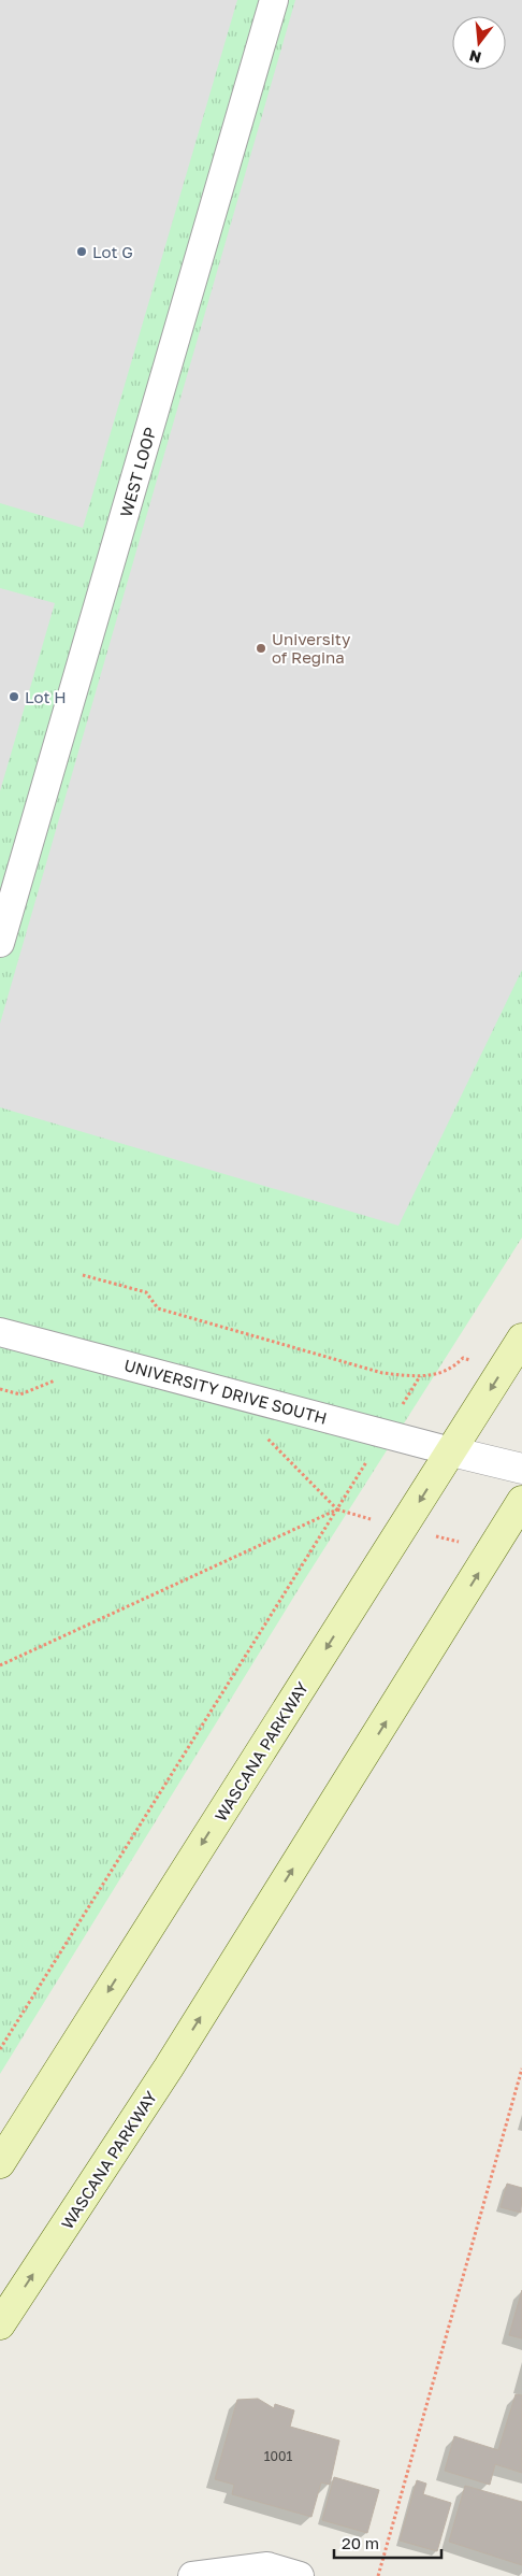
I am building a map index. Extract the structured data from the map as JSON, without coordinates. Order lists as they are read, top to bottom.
{
  "streets": {
    "main road": ["WASCANA PARKWAY"],
    "street": ["WEST LOOP", "UNIVERSITY DRIVE SOUTH"]
  },
  "crossings": [
    ["UNIVERSITY DRIVE SOUTH", "WASCANA PARKWAY"]
  ],
  "places": ["Lot G", "University of Regina", "Lot H"],
  "house_numbers": ["1001"],
  "scale_bar": "20 m",
  "north": "bottom"
}
